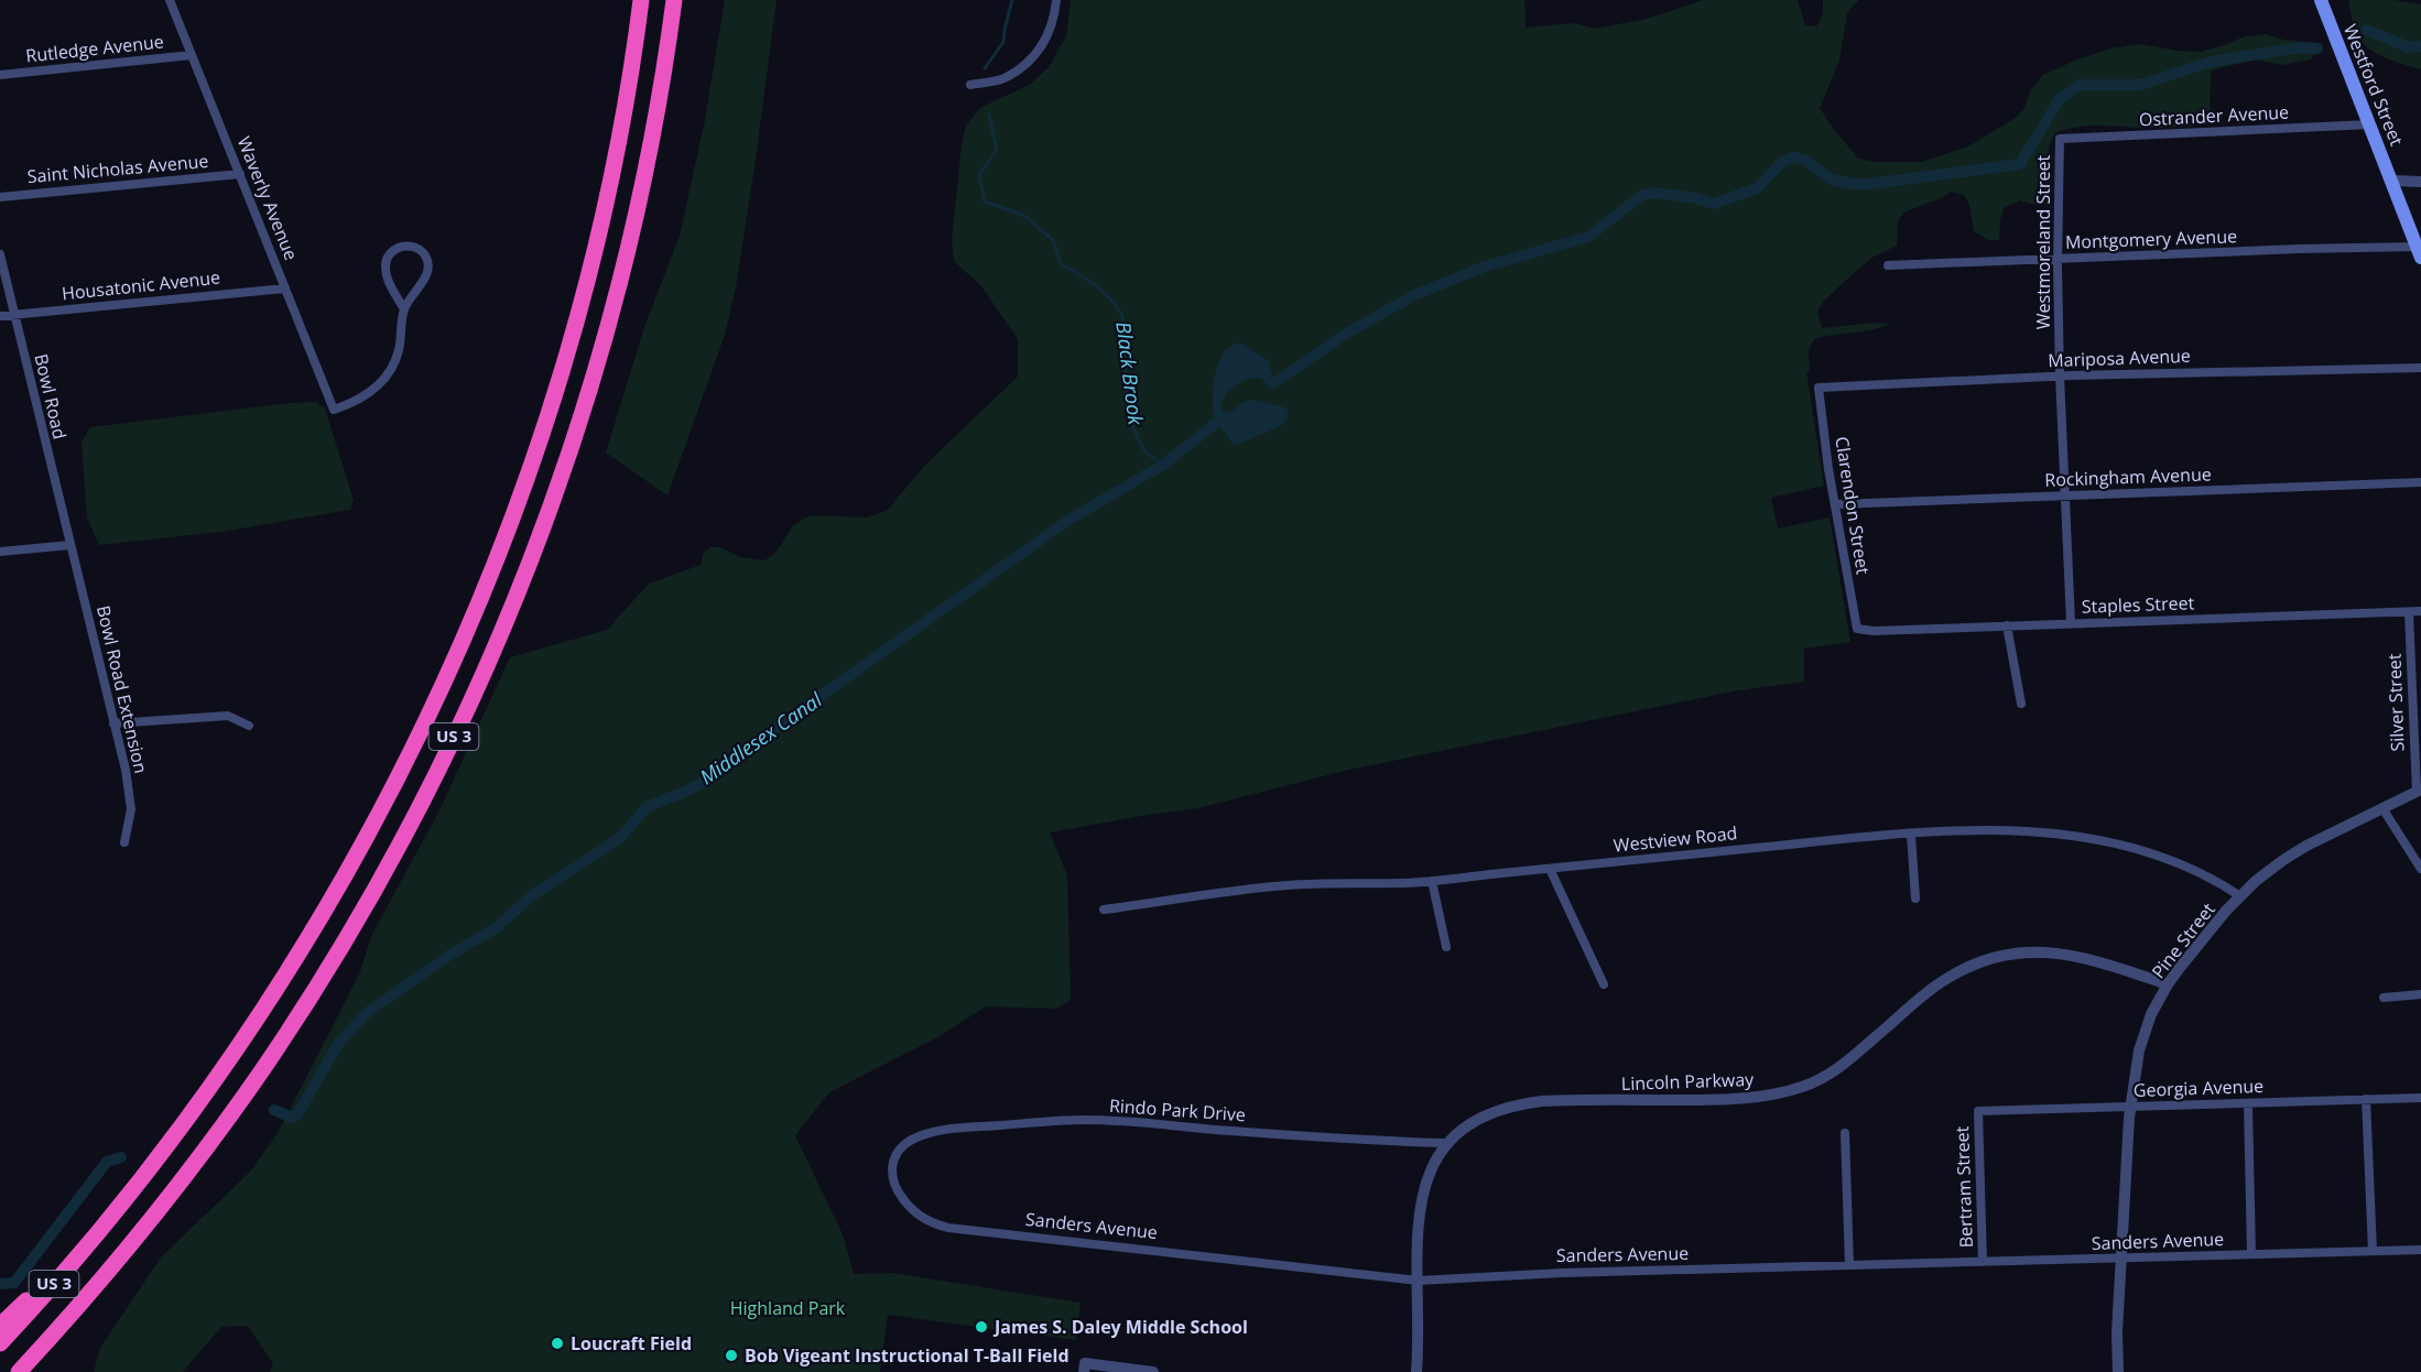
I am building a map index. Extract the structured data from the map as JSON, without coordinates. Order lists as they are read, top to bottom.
{
  "streets": {
    "highway": ["US 3"],
    "main road": ["Westford Street"],
    "street": [
      "Rutledge Avenue",
      "Ostrander Avenue",
      "Saint Nicholas Avenue",
      "Waverly Avenue",
      "Montgomery Avenue",
      "Westmoreland Street",
      "Housatonic Avenue",
      "Mariposa Avenue",
      "Bowl Road",
      "Rockingham Avenue",
      "Clarendon Street",
      "Staples Street",
      "Bowl Road Extension",
      "Silver Street",
      "Westview Road",
      "Pine Street",
      "Lincoln Parkway",
      "Georgia Avenue",
      "Rindo Park Drive",
      "Bertram Street",
      "Sanders Avenue"
    ]
  },
  "crossings": [
    ["Rutledge Avenue", "Waverly Avenue"],
    ["Westford Street", "Ostrander Avenue"],
    ["Westford Street", "Montgomery Avenue"],
    ["Ostrander Avenue", "Westmoreland Street"],
    ["Saint Nicholas Avenue", "Waverly Avenue"],
    ["Waverly Avenue", "Housatonic Avenue"],
    ["Montgomery Avenue", "Westmoreland Street"],
    ["Westmoreland Street", "Mariposa Avenue"],
    ["Westmoreland Street", "Rockingham Avenue"],
    ["Westmoreland Street", "Staples Street"],
    ["Housatonic Avenue", "Bowl Road"],
    ["Mariposa Avenue", "Clarendon Street"],
    ["Bowl Road", "Bowl Road Extension"],
    ["Rockingham Avenue", "Clarendon Street"],
    ["Clarendon Street", "Staples Street"],
    ["Staples Street", "Silver Street"],
    ["Silver Street", "Pine Street"],
    ["Westview Road", "Pine Street"],
    ["Pine Street", "Lincoln Parkway"],
    ["Pine Street", "Georgia Avenue"],
    ["Pine Street", "Sanders Avenue"],
    ["Lincoln Parkway", "Rindo Park Drive"],
    ["Lincoln Parkway", "Sanders Avenue"],
    ["Georgia Avenue", "Bertram Street"],
    ["Rindo Park Drive", "Sanders Avenue"],
    ["Bertram Street", "Sanders Avenue"]
  ],
  "water": ["Black Brook", "Middlesex Canal"],
  "parks": ["Highland Park"],
  "places": ["James S. Daley Middle School", "Loucraft Field", "Bob Vigeant Instructional T-Ball Field"]
}
